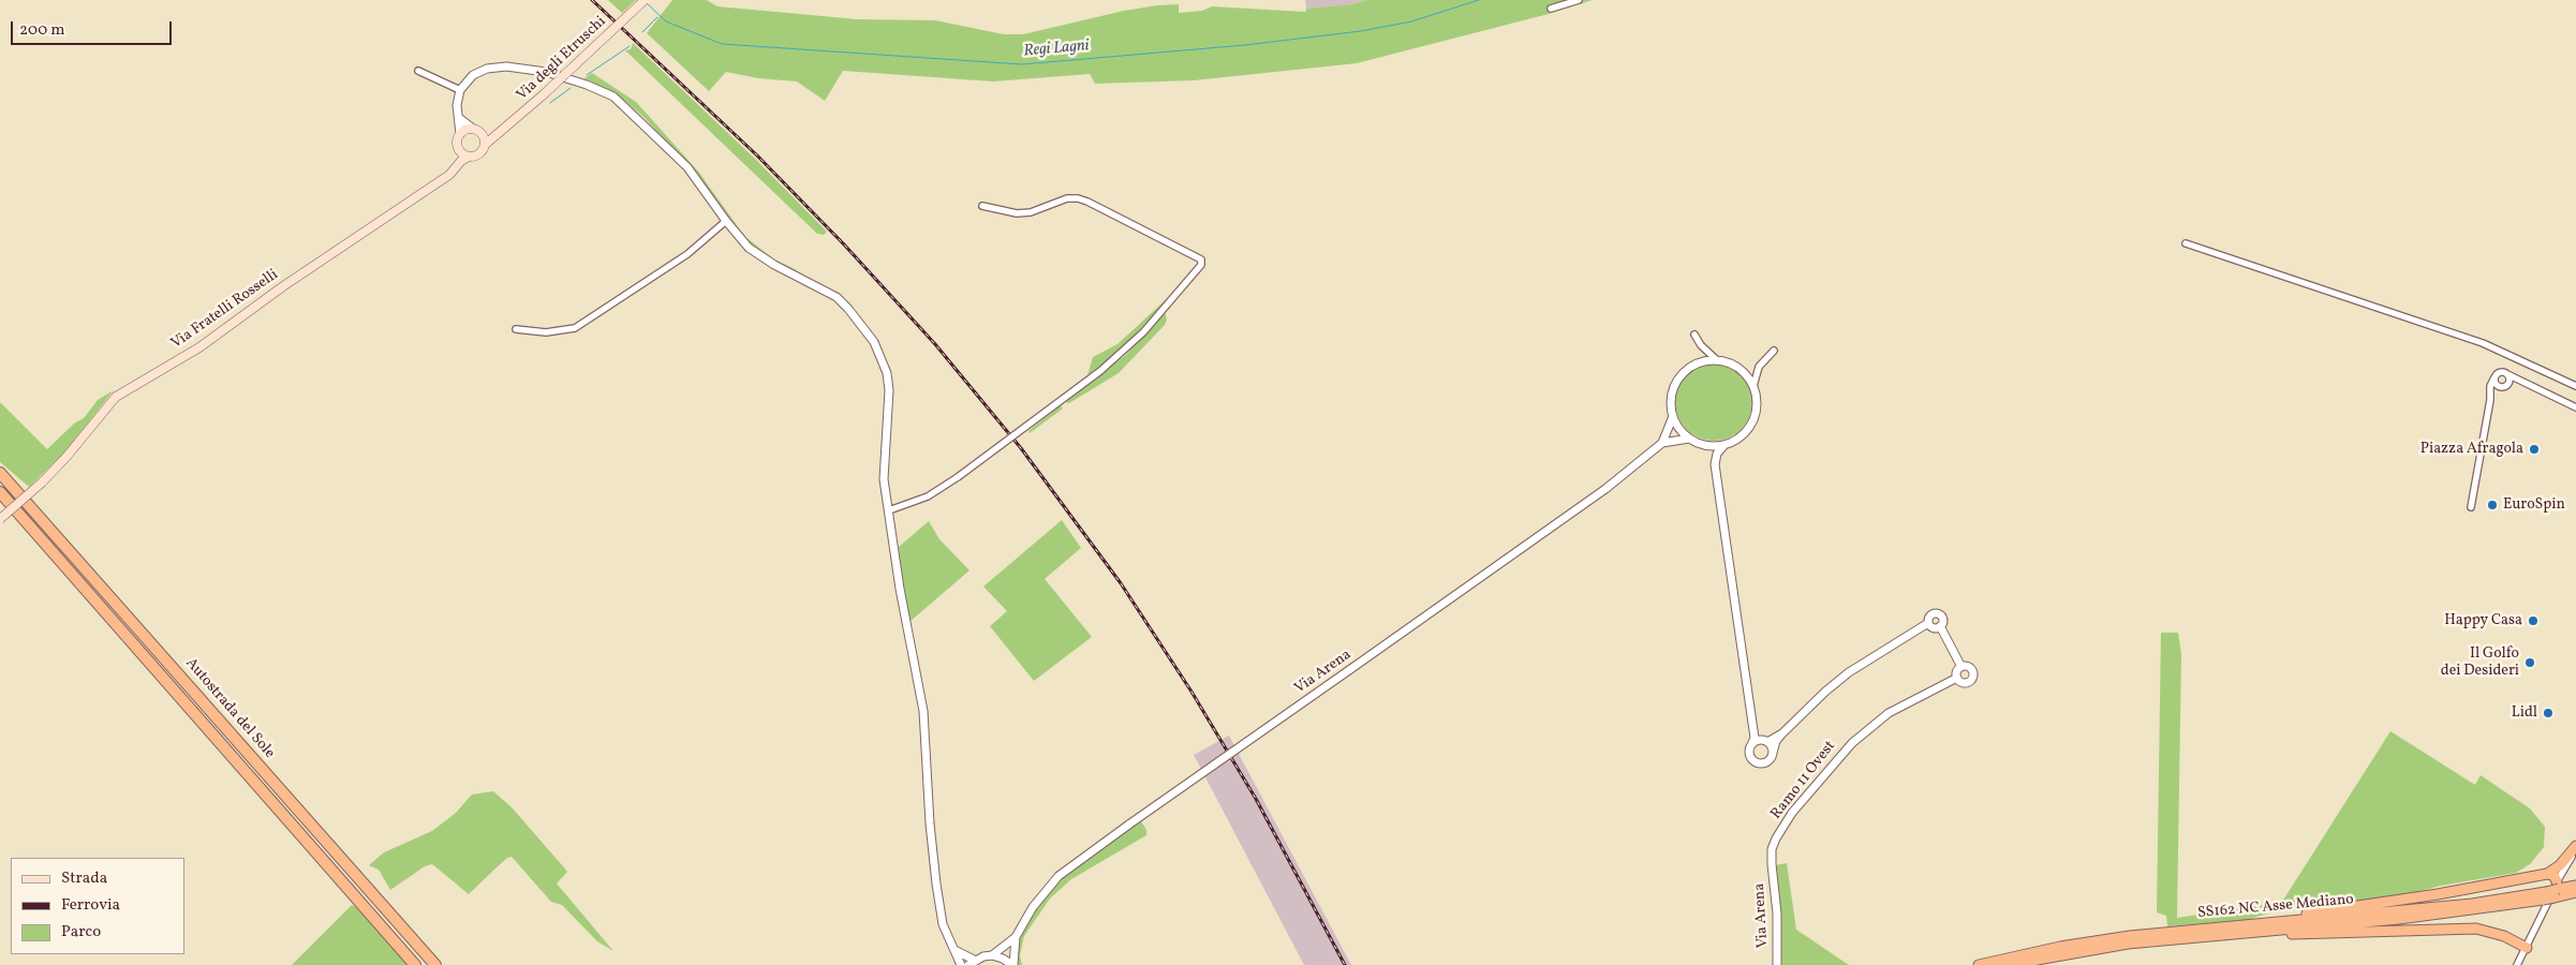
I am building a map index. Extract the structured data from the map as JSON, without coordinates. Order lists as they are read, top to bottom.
{
  "streets": {
    "highway": ["Autostrada del Sole", "SS162 NC Asse Mediano"],
    "main road": ["Via degli Etruschi", "Via Fratelli Rosselli"],
    "street": ["Via Arena", "Ramo 11 Ovest"]
  },
  "crossings": [
    ["Via degli Etruschi", "Via Fratelli Rosselli"],
    ["Via Arena", "Ramo 11 Ovest"]
  ],
  "water": ["Regi Lagni"],
  "places": [
    "Piazza Afragola",
    "EuroSpin",
    "Happy Casa",
    "Il Golfo dei Desideri",
    "Lidl"
  ],
  "legend": ["Strada", "Ferrovia", "Parco"],
  "scale_bar": "200 m"
}
